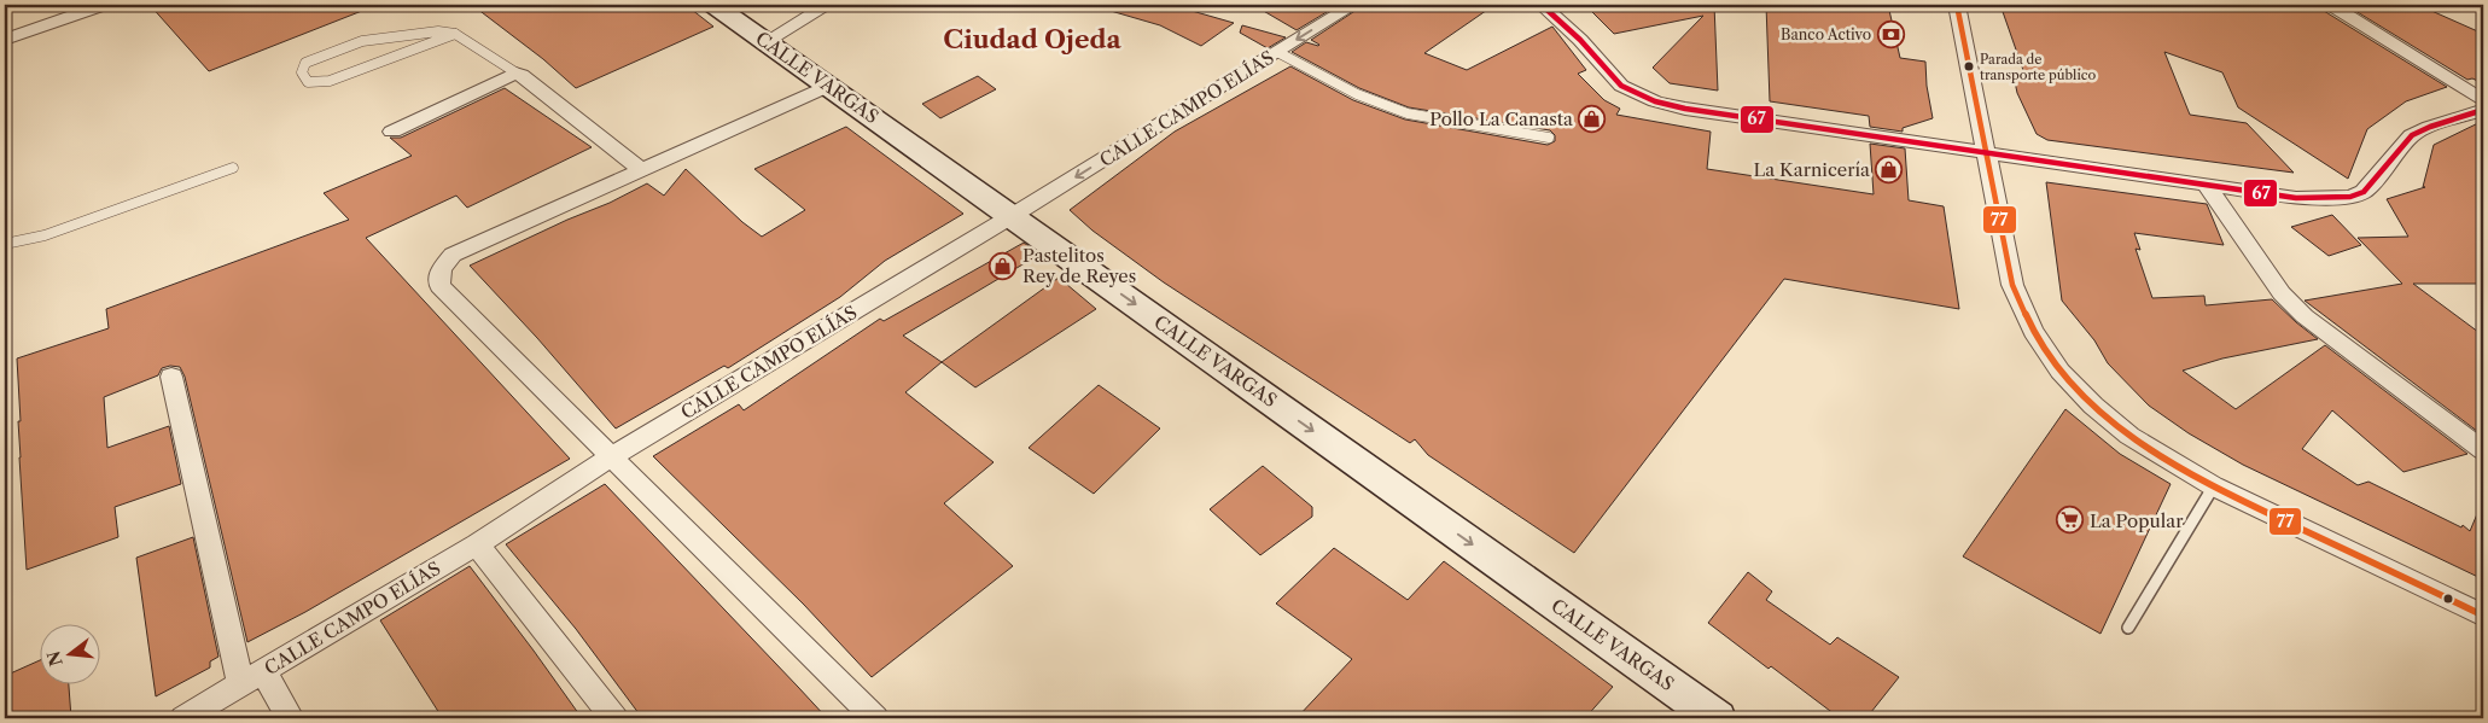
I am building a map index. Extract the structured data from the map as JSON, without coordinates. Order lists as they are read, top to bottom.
{
  "streets": {
    "street": ["CALLE VARGAS", "CALLE CAMPO ELÍAS"]
  },
  "crossings": [
    ["CALLE VARGAS", "CALLE CAMPO ELÍAS"]
  ],
  "one_way": ["CALLE VARGAS"],
  "districts": ["Ciudad Ojeda"],
  "places": {
    "bank": ["Banco Activo"],
    "other": ["Parada de transporte público"],
    "shop": ["Pollo La Canasta", "La Karnicería", "Pastelitos Rey de Reyes"],
    "supermarket": ["La Popular"]
  },
  "lines": ["transit line 77", "transit line 67"],
  "north": "left"
}
